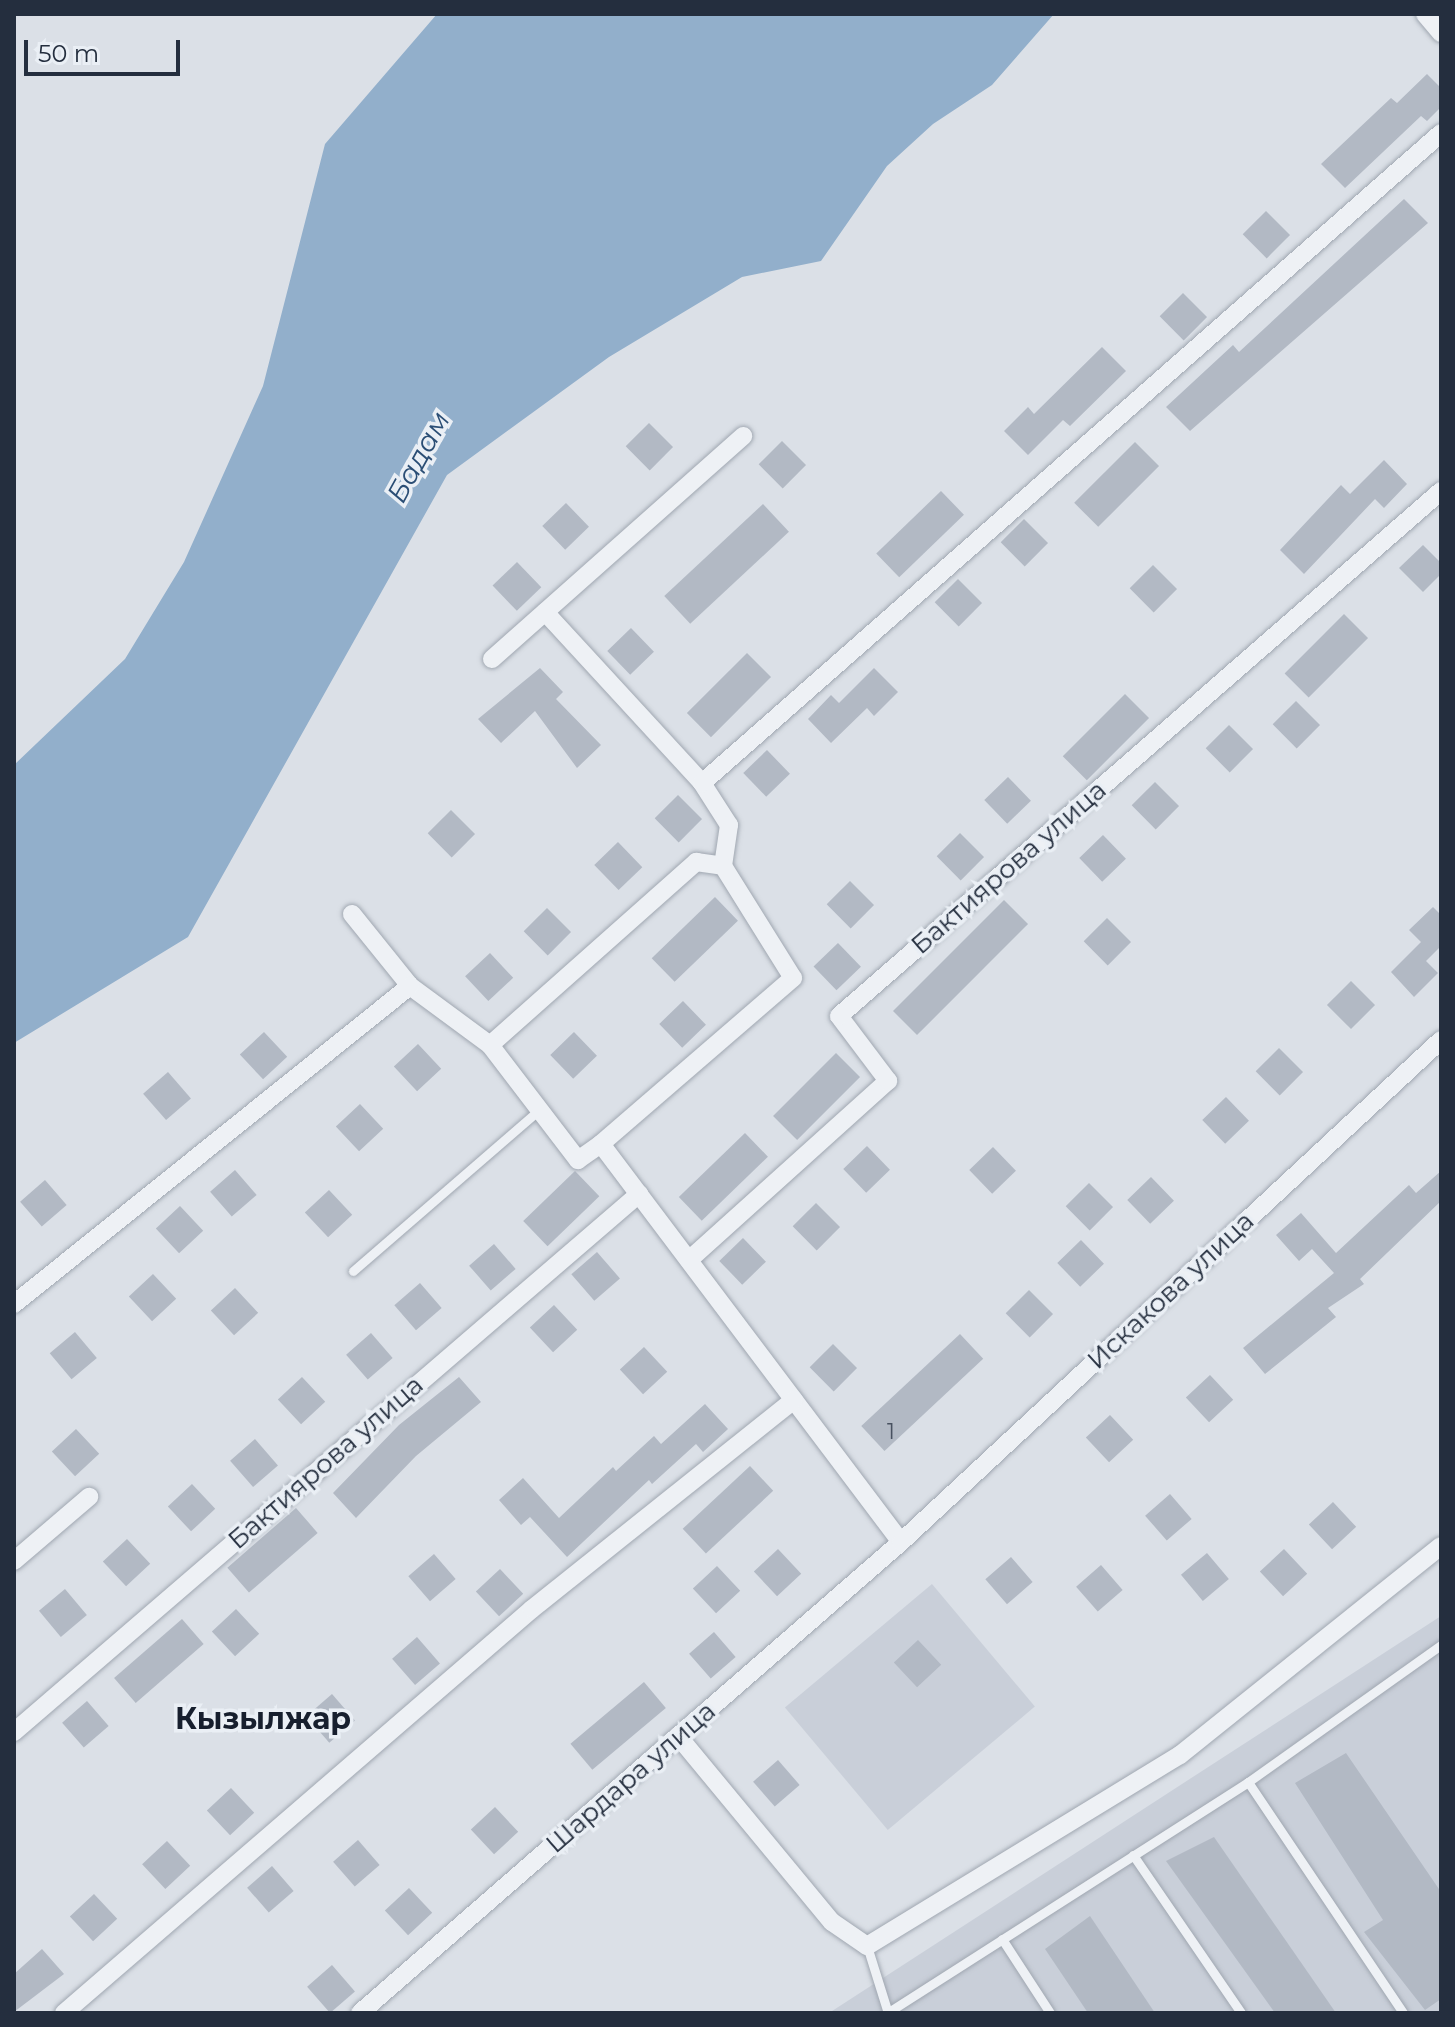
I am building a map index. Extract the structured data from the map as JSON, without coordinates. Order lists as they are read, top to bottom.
{
  "streets": {
    "street": ["Бактиярова улица", "Искакова улица", "Шардара улица"]
  },
  "crossings": [
    ["Искакова улица", "Шардара улица"]
  ],
  "districts": ["Кызылжар"],
  "water": ["Бадам"],
  "house_numbers": ["1"],
  "scale_bar": "50 m"
}
